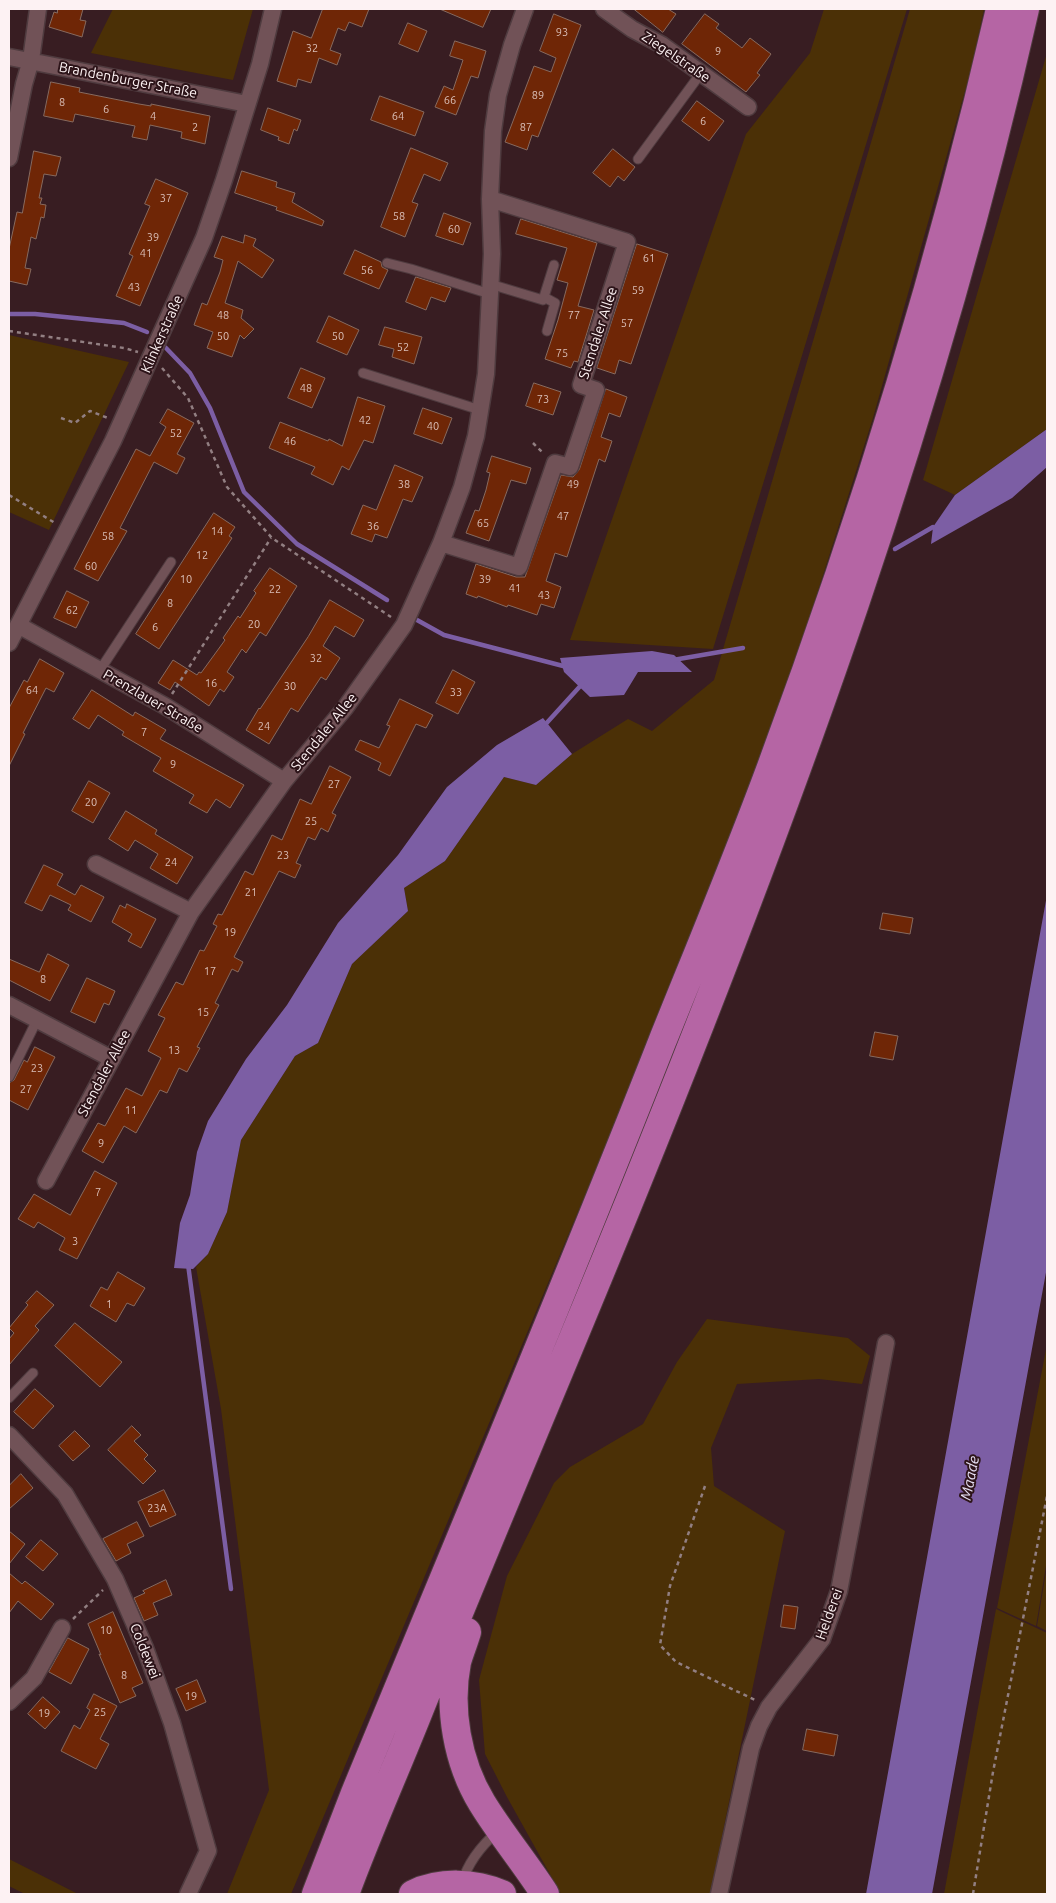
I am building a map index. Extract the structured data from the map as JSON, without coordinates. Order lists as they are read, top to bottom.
{
  "streets": {
    "street": [
      "Ziegelstraße",
      "Brandenburger Straße",
      "Stendaler Allee",
      "Klinkerstraße",
      "Prenzlauer Straße",
      "Helderei",
      "Coldewei"
    ]
  },
  "crossings": [
    ["Brandenburger Straße", "Klinkerstraße"],
    ["Stendaler Allee", "Prenzlauer Straße"],
    ["Klinkerstraße", "Prenzlauer Straße"]
  ],
  "water": ["Maade"],
  "house_numbers": [
    "93",
    "32",
    "9",
    "89",
    "66",
    "8",
    "6",
    "4",
    "64",
    "6",
    "2",
    "87",
    "37",
    "58",
    "60",
    "39",
    "41",
    "61",
    "56",
    "43",
    "59",
    "48",
    "77",
    "57",
    "50",
    "50",
    "52",
    "75",
    "48",
    "73",
    "42",
    "40",
    "52",
    "46",
    "38",
    "49",
    "47",
    "65",
    "36",
    "14",
    "58",
    "12",
    "60",
    "10",
    "39",
    "41",
    "22",
    "43",
    "8",
    "62",
    "20",
    "6",
    "32",
    "16",
    "30",
    "64",
    "33",
    "24",
    "7",
    "9",
    "27",
    "20",
    "25",
    "23",
    "24",
    "21",
    "19",
    "17",
    "8",
    "15",
    "13",
    "23",
    "27",
    "11",
    "9",
    "7",
    "3",
    "1",
    "23A",
    "10",
    "8",
    "19",
    "25",
    "19"
  ]
}
